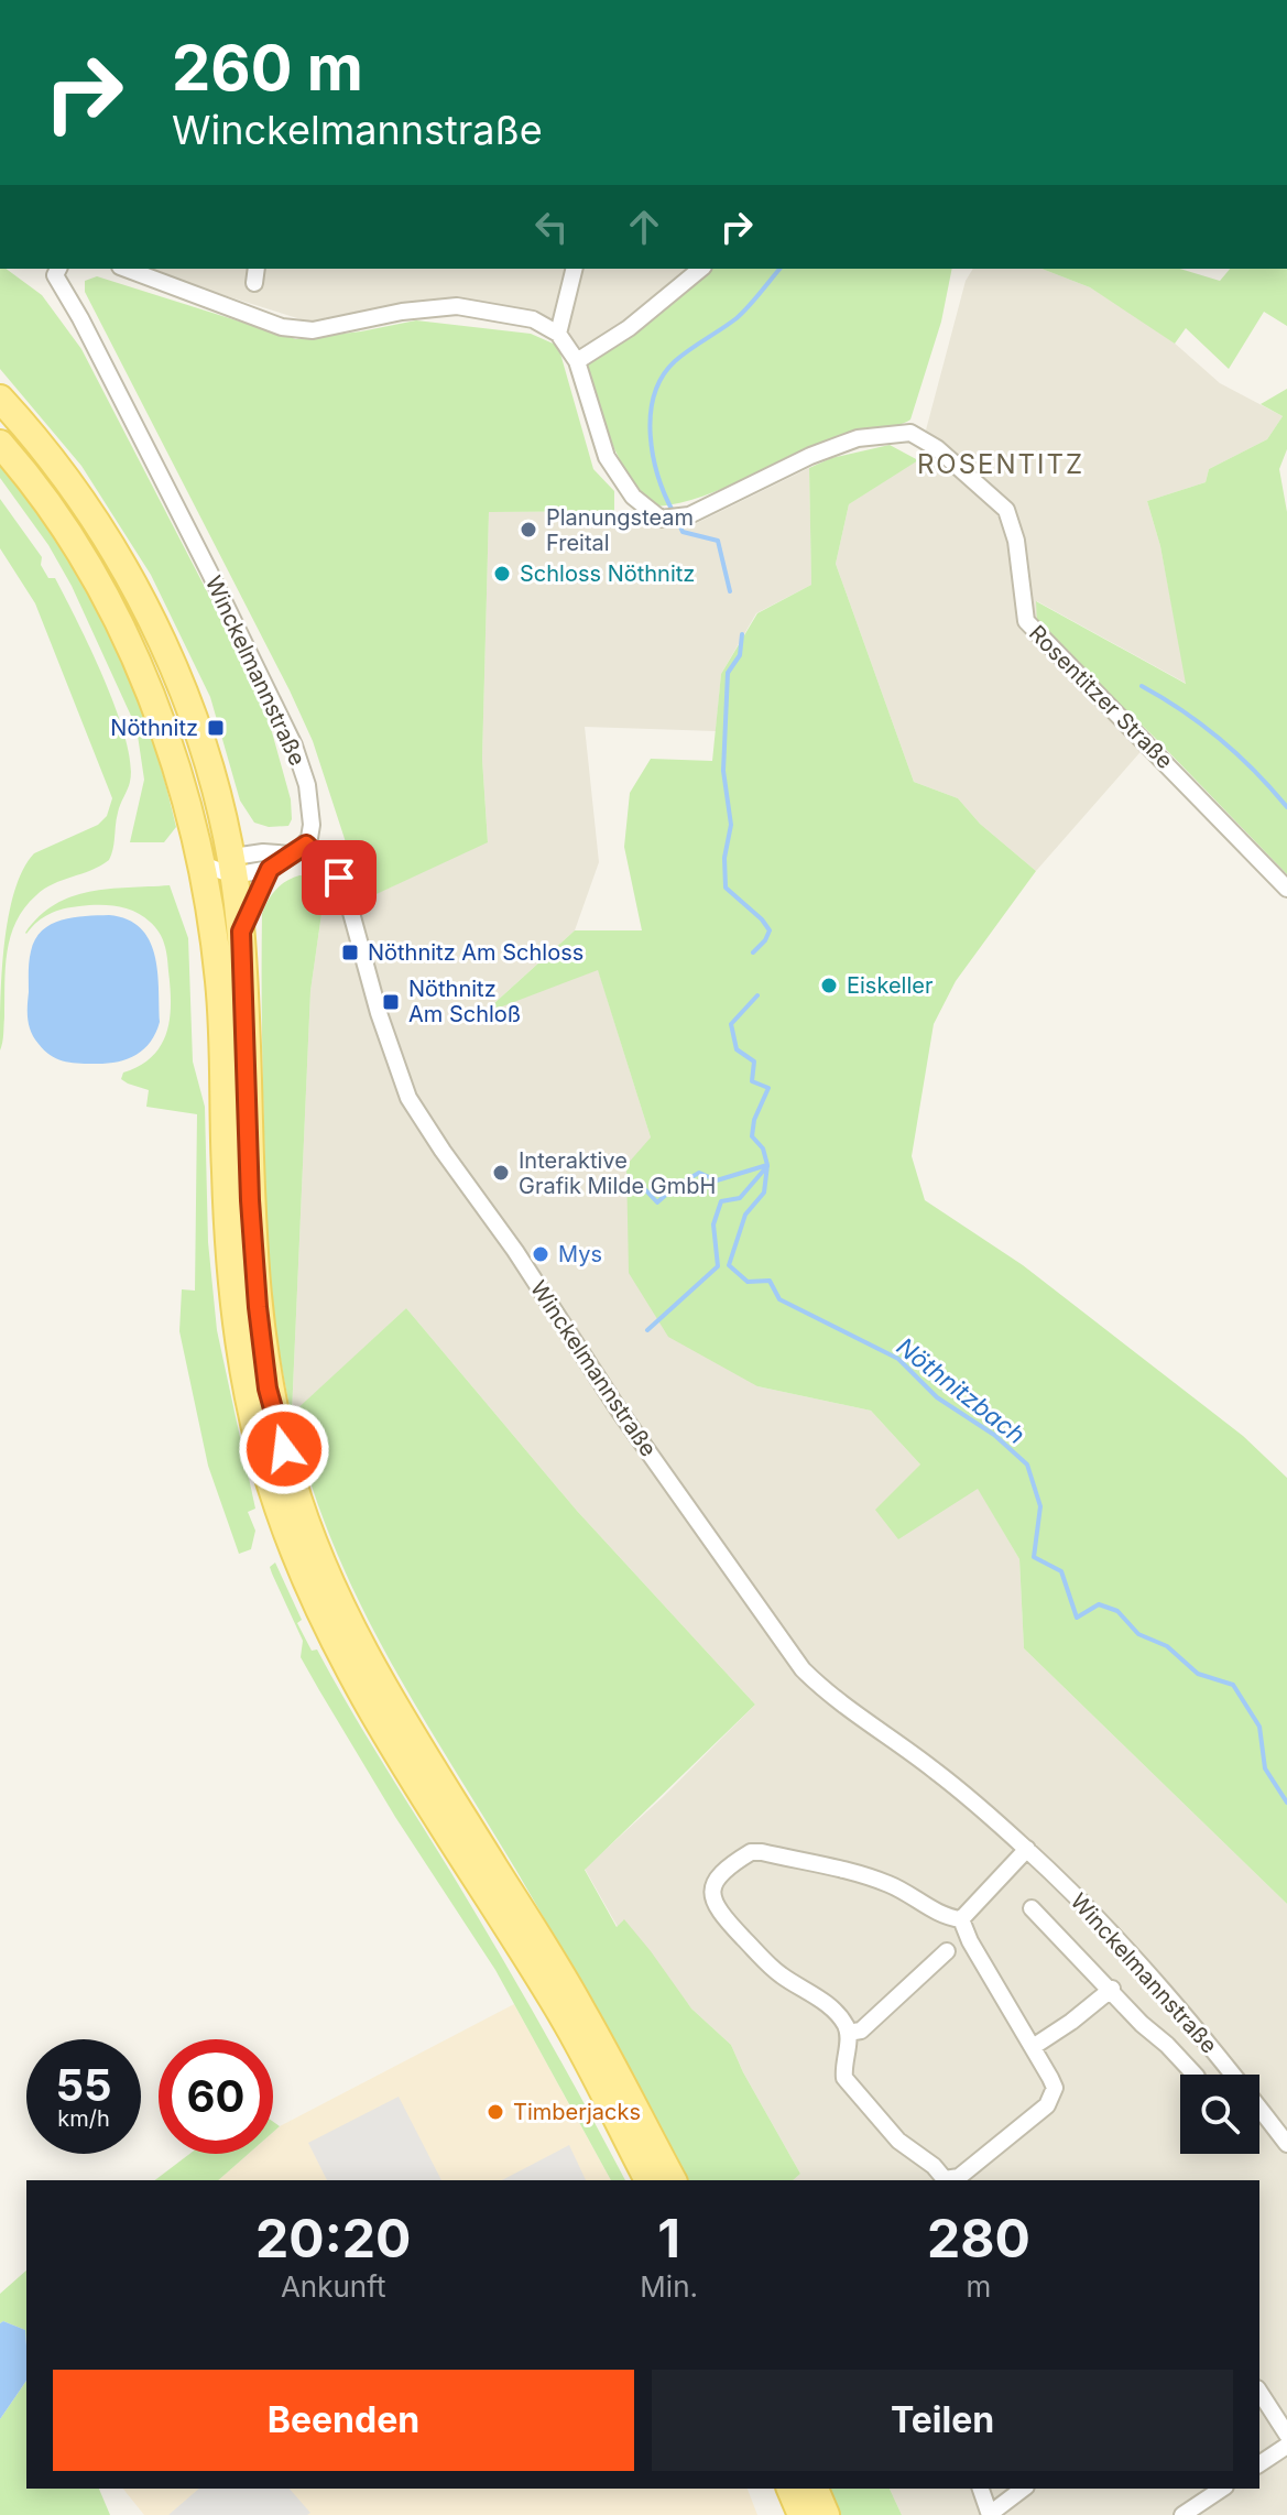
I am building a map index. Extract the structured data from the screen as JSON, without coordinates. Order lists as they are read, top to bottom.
{
  "streets": {
    "street": ["Winckelmannstraße", "Rosentitzer Straße"]
  },
  "districts": ["ROSENTITZ"],
  "water": ["Nöthnitzbach"],
  "places": {
    "other": [
      "Planungsteam Freital",
      "Schloss Nöthnitz",
      "Eiskeller",
      "Interaktive Grafik Milde GmbH",
      "Mys",
      "Timberjacks"
    ],
    "transit": ["Nöthnitz", "Nöthnitz Am Schloss", "Nöthnitz Am Schloß"]
  },
  "page": {
    "turn": ["260 m", "Winckelmannstraße"],
    "speed": "55 km/h",
    "limit": "60",
    "eta": [
      "20:20",
      "Ankunft",
      "1",
      "Min.",
      "280",
      "m"
    ],
    "buttons": ["Beenden", "Teilen"]
  }
}
